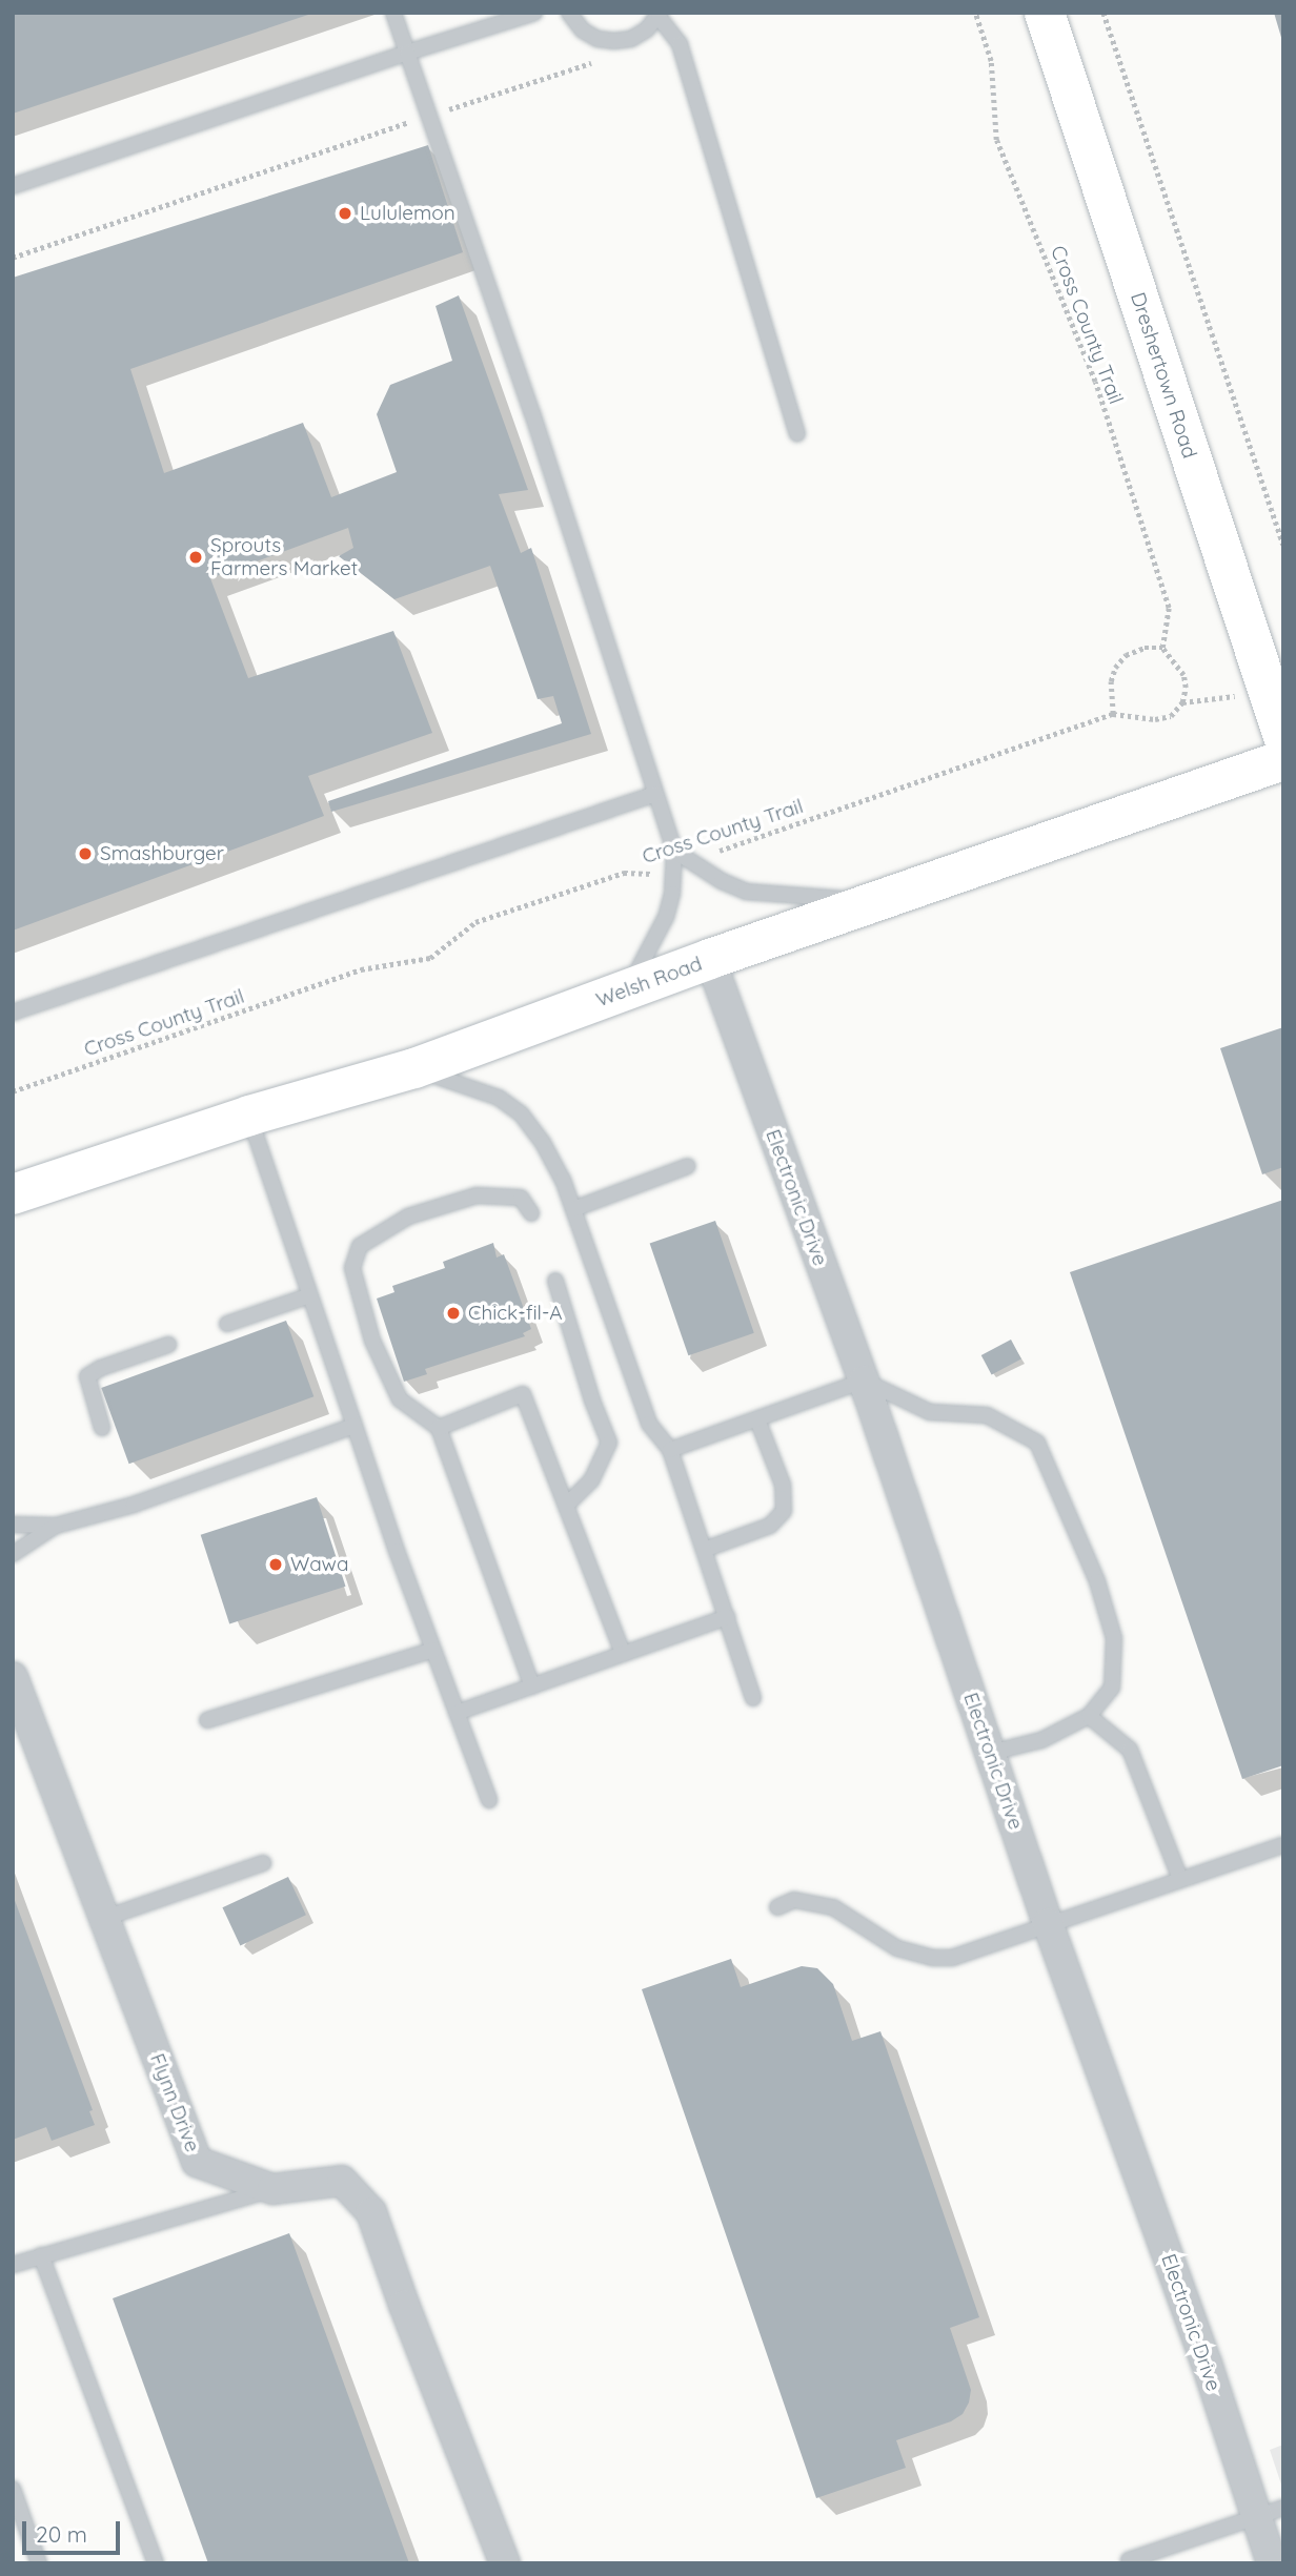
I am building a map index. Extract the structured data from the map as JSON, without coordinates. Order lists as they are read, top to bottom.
{
  "streets": {
    "main road": ["Dreshertown Road", "Welsh Road"],
    "street": ["Electronic Drive", "Flynn Drive"],
    "path": ["Cross County Trail"]
  },
  "crossings": [
    ["Welsh Road", "Electronic Drive"]
  ],
  "places": [
    "Lululemon",
    "Sprouts Farmers Market",
    "Smashburger",
    "Chick-fil-A",
    "Wawa"
  ],
  "scale_bar": "20 m"
}
